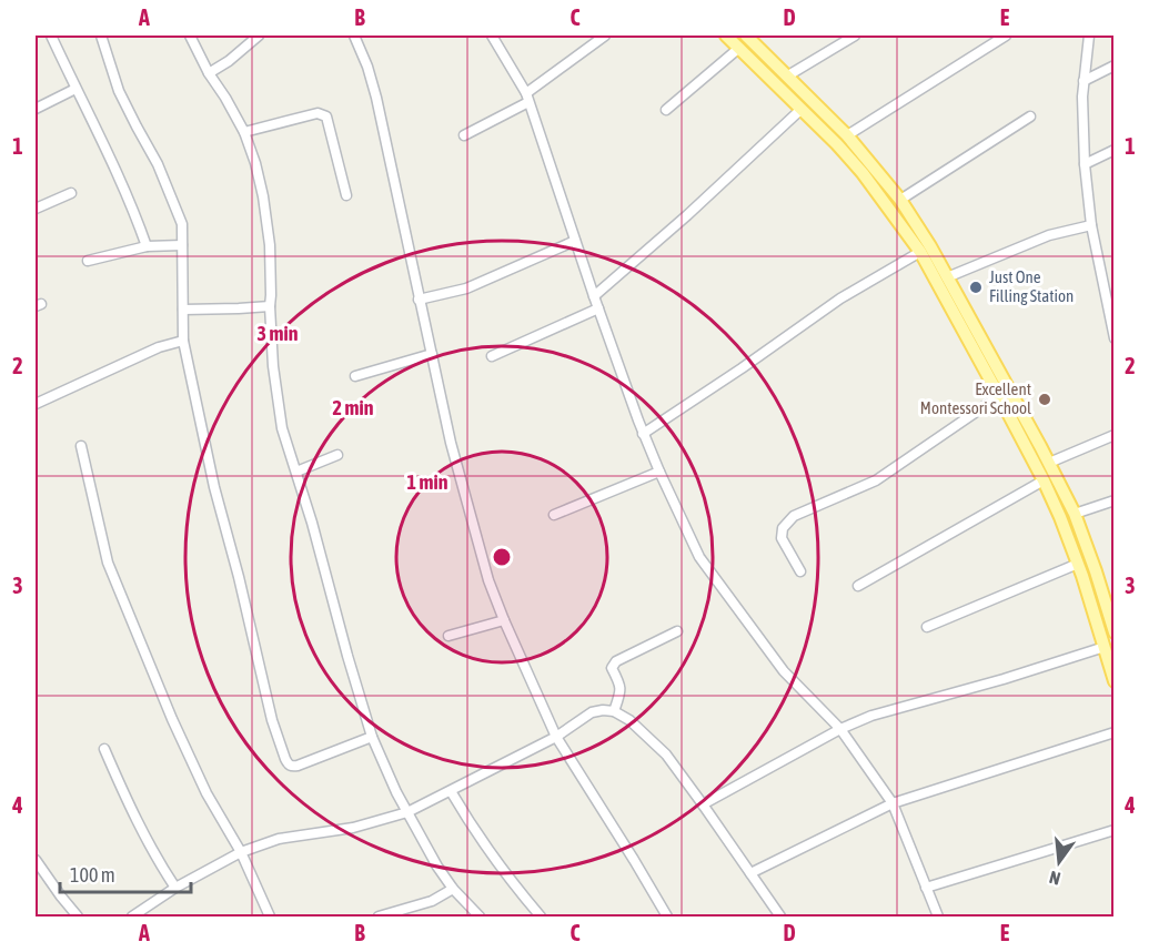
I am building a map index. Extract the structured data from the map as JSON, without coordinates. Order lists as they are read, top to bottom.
{
  "places": ["Just One Filling Station", "Excellent Montessori School"],
  "scale_bar": "100 m",
  "north": "bottom",
  "grid": {
    "columns": [
      "A",
      "B",
      "C",
      "D",
      "E"
    ],
    "rows": [
      "1",
      "2",
      "3",
      "4"
    ]
  },
  "rings": ["3 min", "2 min", "1 min"]
}
